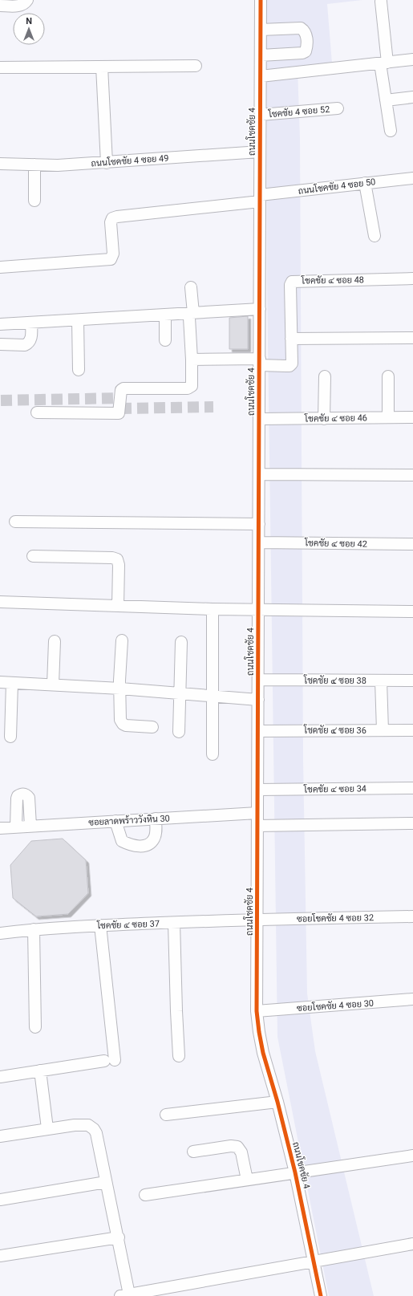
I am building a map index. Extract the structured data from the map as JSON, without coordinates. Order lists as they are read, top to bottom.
{
  "streets": {
    "street": [
      "โชคชัย 4 ซอย 52",
      "ถนนโชคชัย 4",
      "ถนนโชคชัย 4 ซอย 49",
      "ถนนโชคชัย 4 ซอย 50",
      "โชคชัย ๔ ซอย 48",
      "โชคชัย ๔ ซอย 46",
      "โชคชัย ๔ ซอย 42",
      "โชคชัย ๔ ซอย 38",
      "โชคชัย ๔ ซอย 36",
      "โชคชัย ๔ ซอย 34",
      "ซอยลาดพร้าววังหิน 30",
      "ซอยโชคชัย 4 ซอย 32",
      "โชคชัย ๔ ซอย 37",
      "ซอยโชคชัย 4 ซอย 30"
    ]
  },
  "crossings": [
    ["โชคชัย 4 ซอย 52", "ถนนโชคชัย 4"],
    ["ถนนโชคชัย 4", "ถนนโชคชัย 4 ซอย 49"],
    ["ถนนโชคชัย 4", "ถนนโชคชัย 4 ซอย 50"],
    ["ถนนโชคชัย 4", "โชคชัย ๔ ซอย 48"],
    ["ถนนโชคชัย 4", "โชคชัย ๔ ซอย 46"],
    ["ถนนโชคชัย 4", "โชคชัย ๔ ซอย 42"],
    ["ถนนโชคชัย 4", "โชคชัย ๔ ซอย 38"],
    ["ถนนโชคชัย 4", "โชคชัย ๔ ซอย 36"],
    ["ถนนโชคชัย 4", "โชคชัย ๔ ซอย 34"],
    ["ถนนโชคชัย 4", "ซอยลาดพร้าววังหิน 30"],
    ["ถนนโชคชัย 4", "ซอยโชคชัย 4 ซอย 32"],
    ["ถนนโชคชัย 4", "โชคชัย ๔ ซอย 37"],
    ["ถนนโชคชัย 4", "ซอยโชคชัย 4 ซอย 30"],
    ["ซอยโชคชัย 4 ซอย 32", "โชคชัย ๔ ซอย 37"]
  ],
  "north": "top"
}
